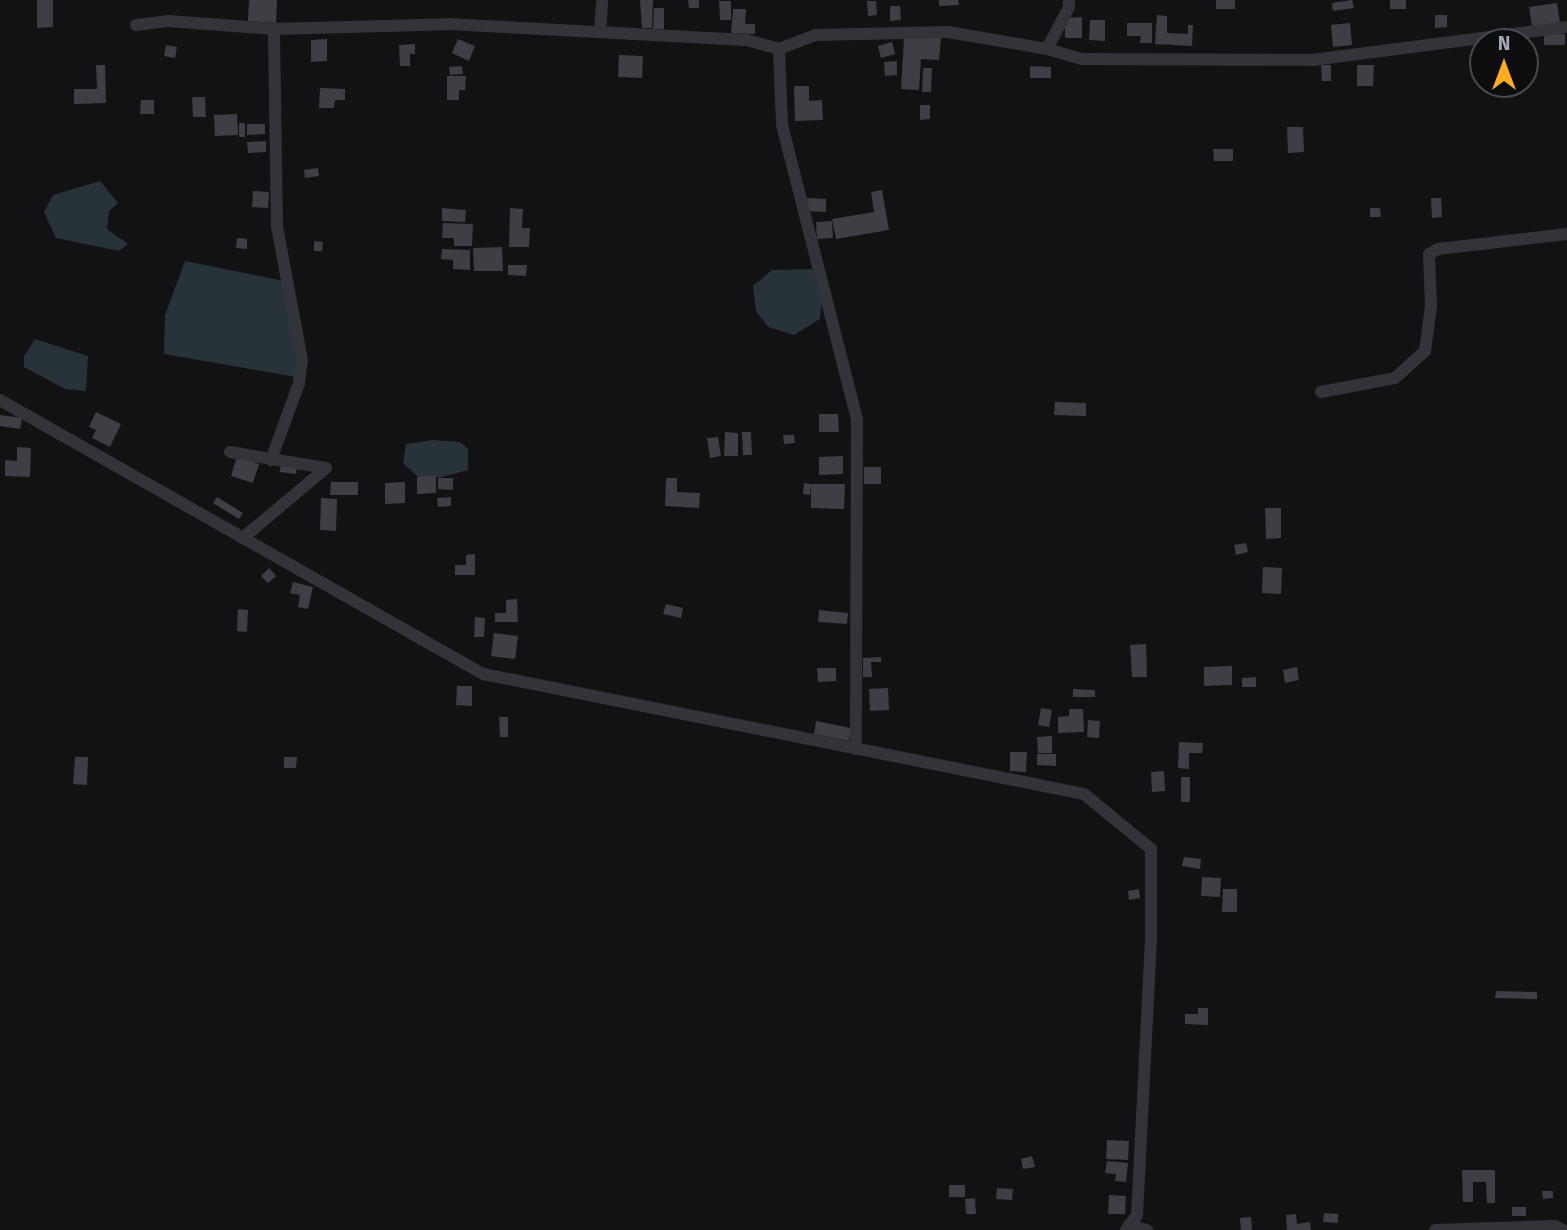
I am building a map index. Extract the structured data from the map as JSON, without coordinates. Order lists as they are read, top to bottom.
{
  "north": "top"
}
